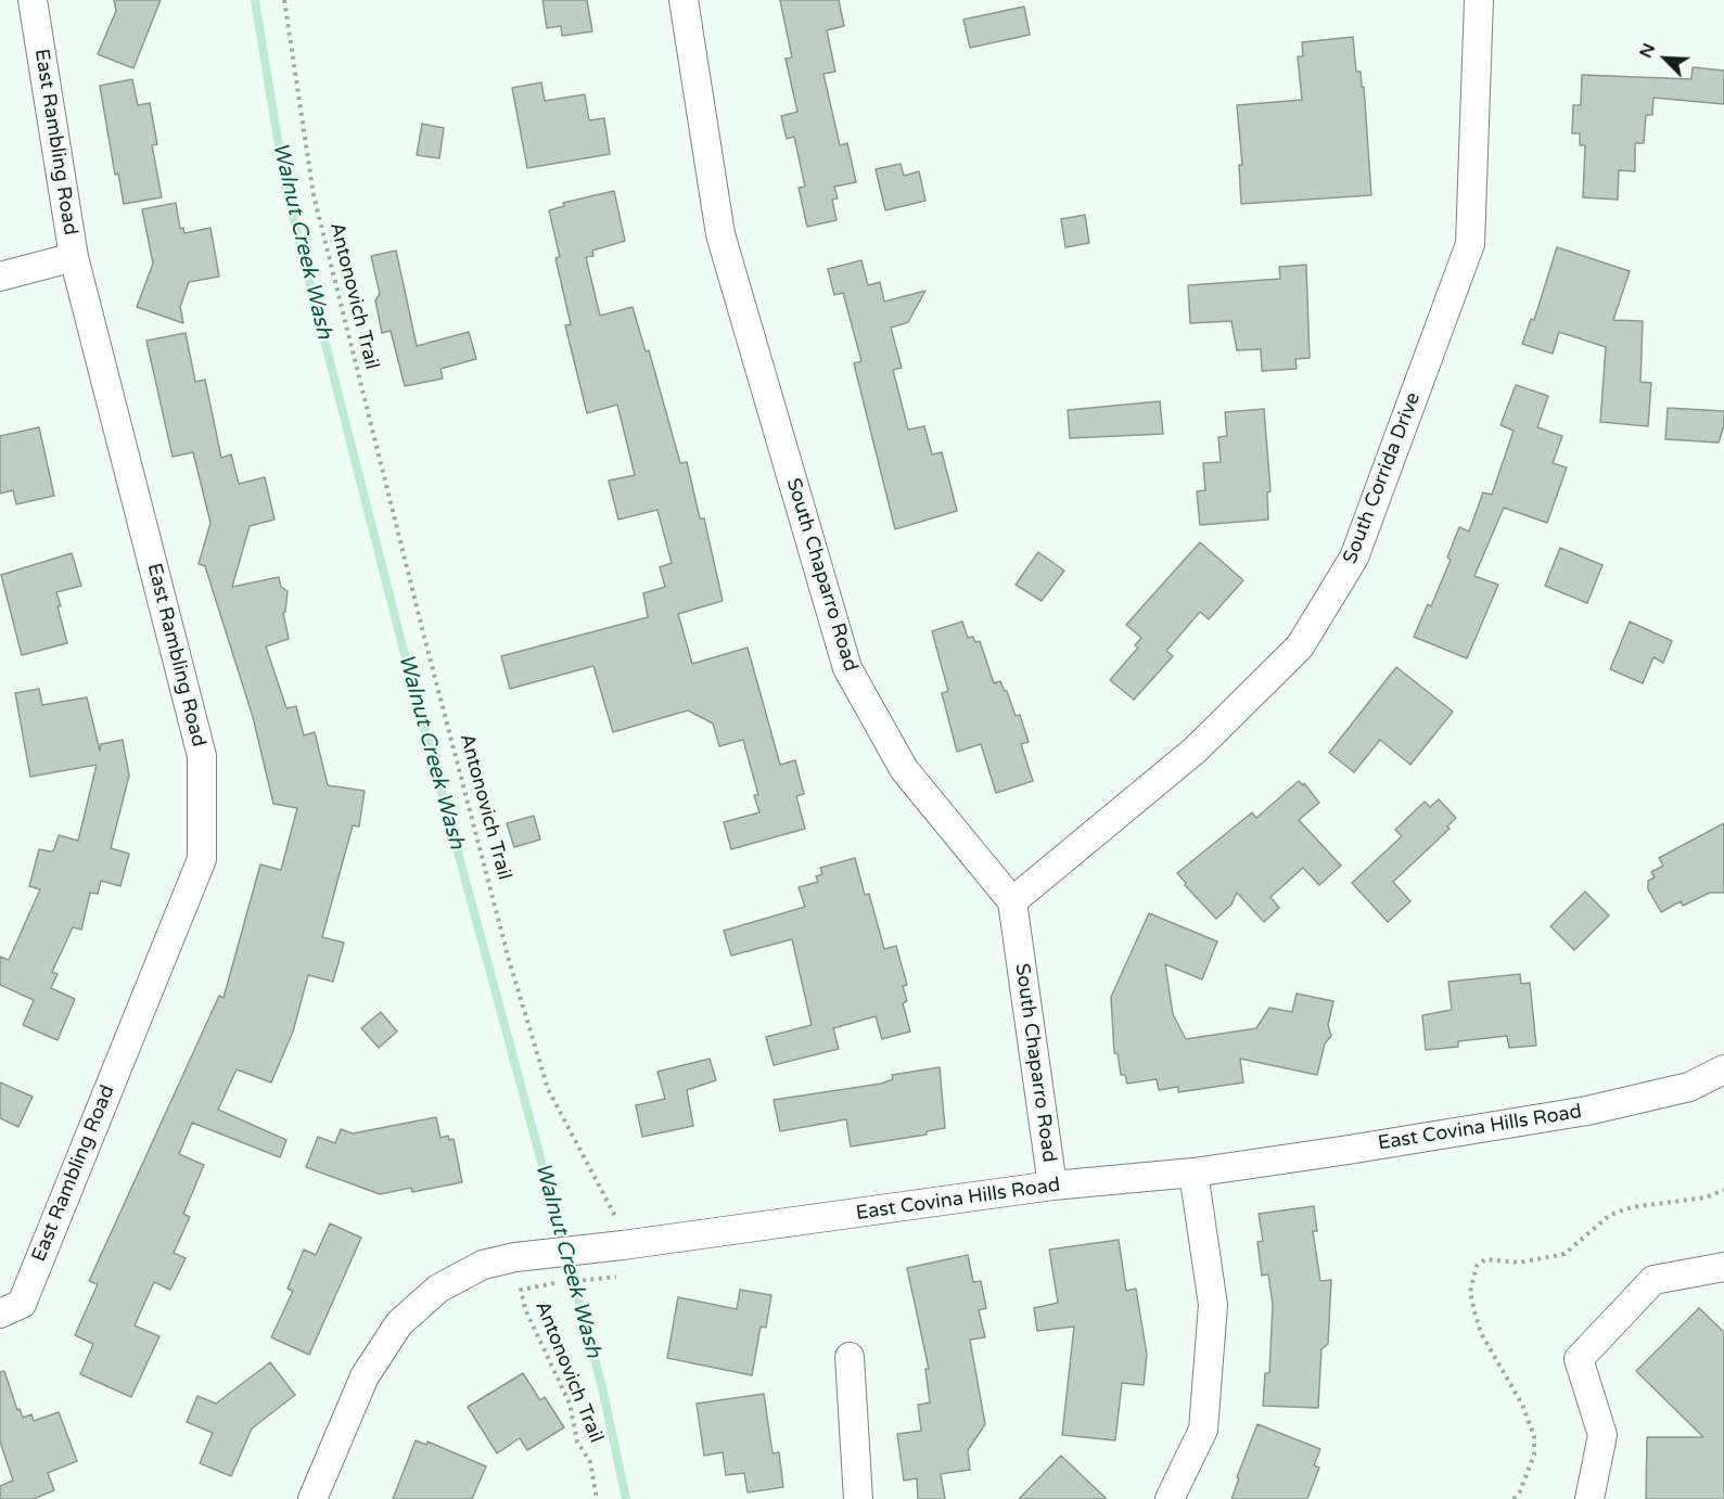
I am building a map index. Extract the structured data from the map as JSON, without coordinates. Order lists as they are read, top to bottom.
{
  "streets": {
    "street": [
      "East Rambling Road",
      "South Corrida Drive",
      "South Chaparro Road",
      "East Covina Hills Road"
    ],
    "path": ["Antonovich Trail"]
  },
  "crossings": [
    ["Antonovich Trail", "East Covina Hills Road"],
    ["South Corrida Drive", "South Chaparro Road"],
    ["South Chaparro Road", "East Covina Hills Road"]
  ],
  "water": ["Walnut Creek Wash"],
  "north": "top left"
}
